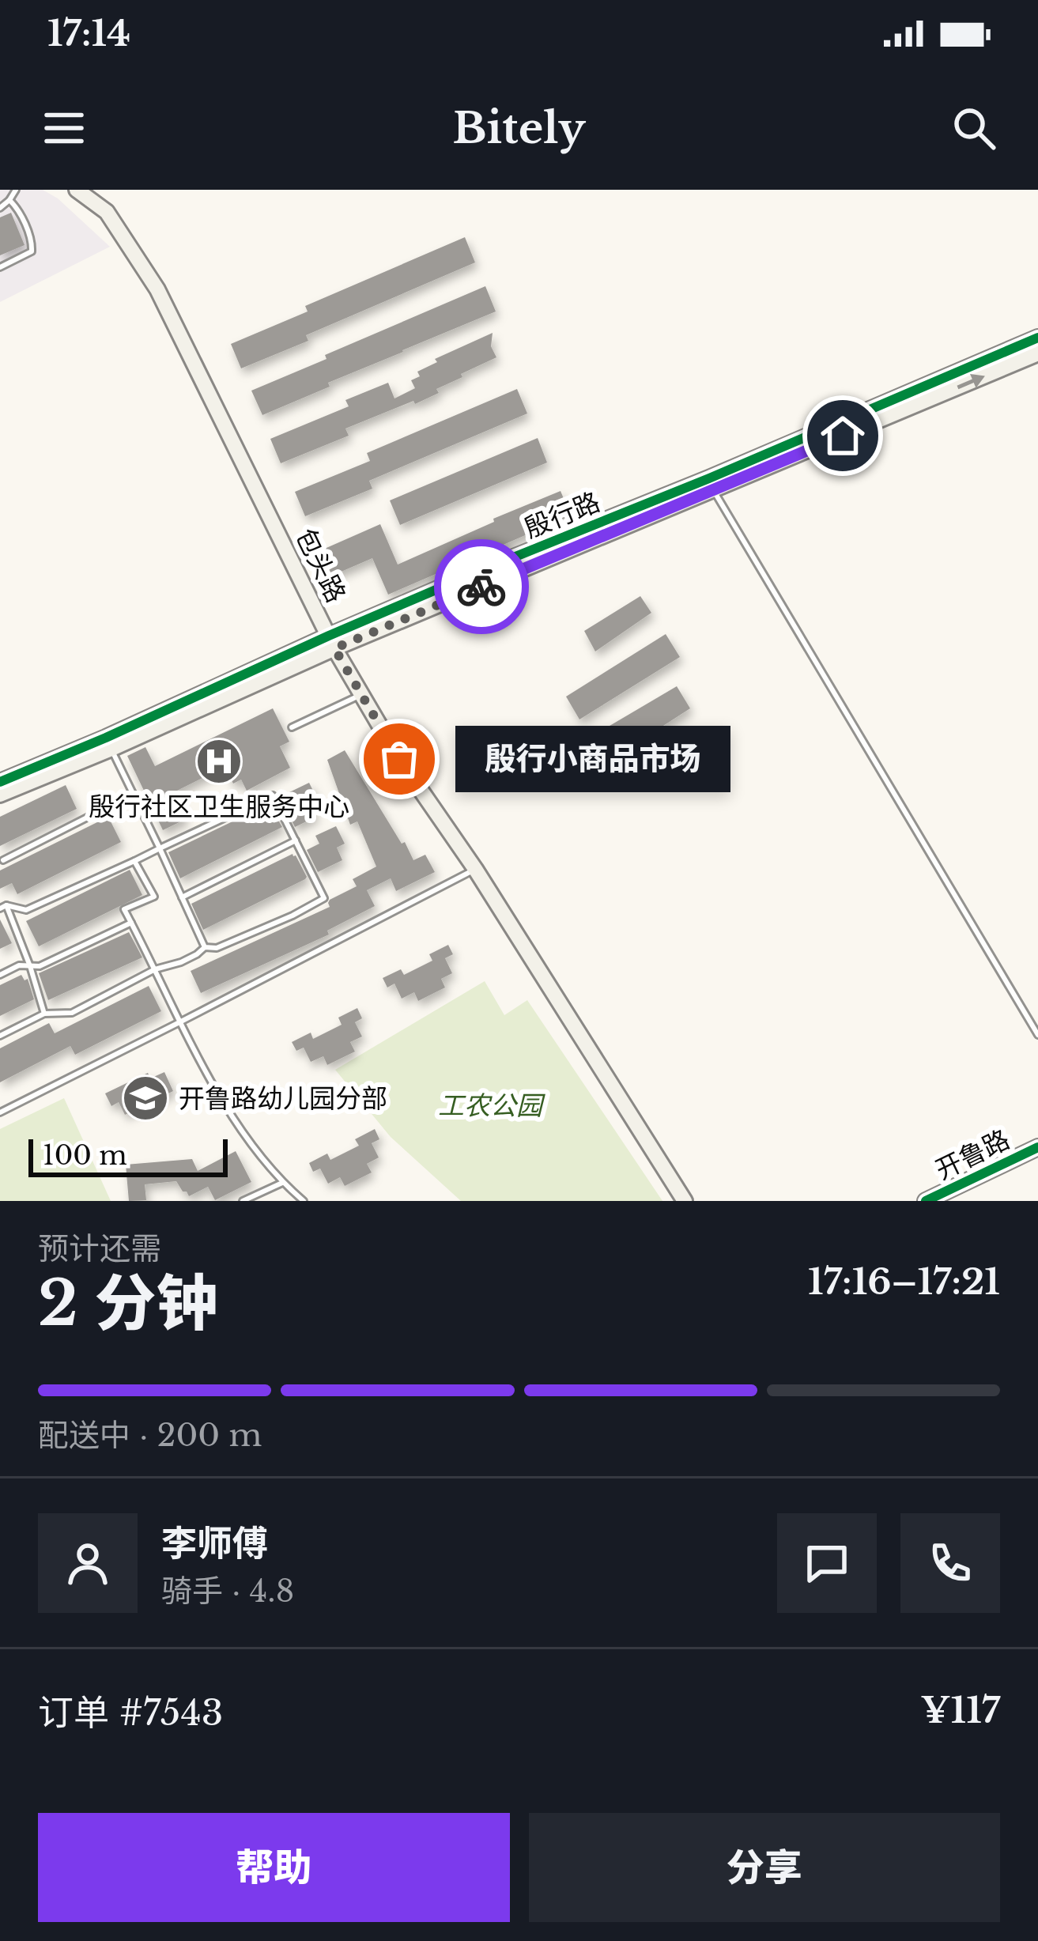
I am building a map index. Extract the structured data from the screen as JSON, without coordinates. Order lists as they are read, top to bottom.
{
  "streets": {
    "main road": ["殷行路", "包头路", "开鲁路"]
  },
  "crossings": [
    ["殷行路", "包头路"]
  ],
  "parks": ["工农公园"],
  "places": {
    "other": ["殷行小商品市场"],
    "hospital": ["殷行社区卫生服务中心"],
    "school or university": ["开鲁路幼儿园分部"]
  },
  "scale_bar": "100 m",
  "page": {
    "status": "17:14",
    "header": "Bitely",
    "bubble": "殷行小商品市场",
    "scale": "100 m",
    "heading": ["2 分钟", "预计还需", "17:16–17:21"],
    "panel": [
      "李师傅",
      "骑手 · 4.8",
      "订单 #7543",
      "¥117"
    ],
    "bar": "配送中 · 200 m",
    "buttons": ["帮助", "分享"]
  }
}
